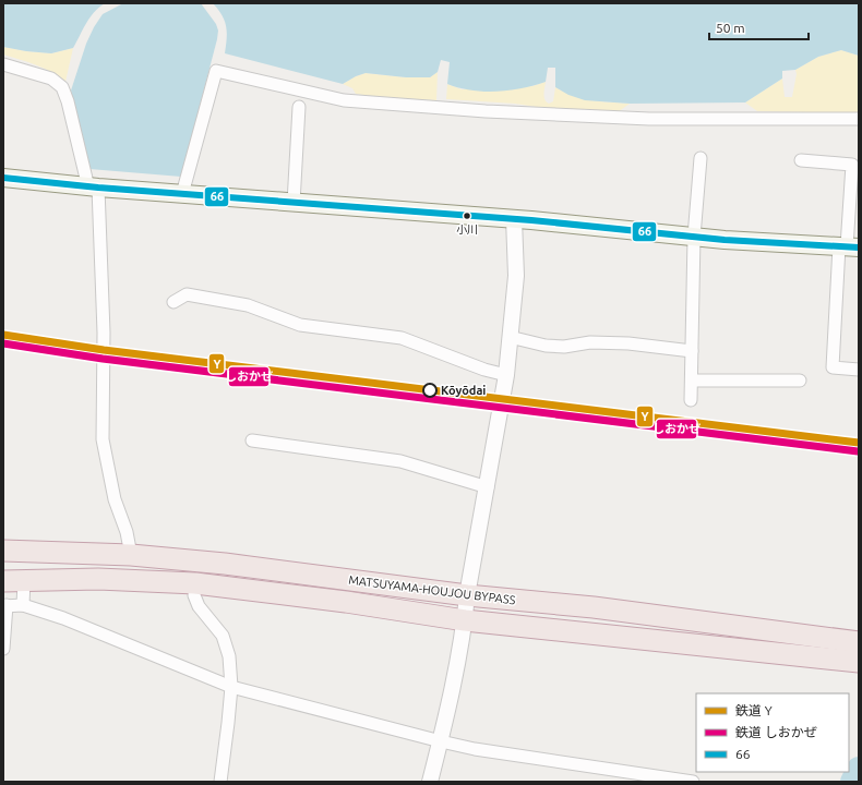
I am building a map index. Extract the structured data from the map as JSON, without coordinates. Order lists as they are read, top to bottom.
{
  "streets": {
    "highway": ["MATSUYAMA-HOUJOU BYPASS"]
  },
  "places": ["小川", "Kōyōdai"],
  "lines": ["transit line 66", "rail line Y", "rail line しおかぜ"],
  "legend": ["鉄道 Y", "鉄道 しおかぜ", "66"],
  "scale_bar": "50 m"
}
